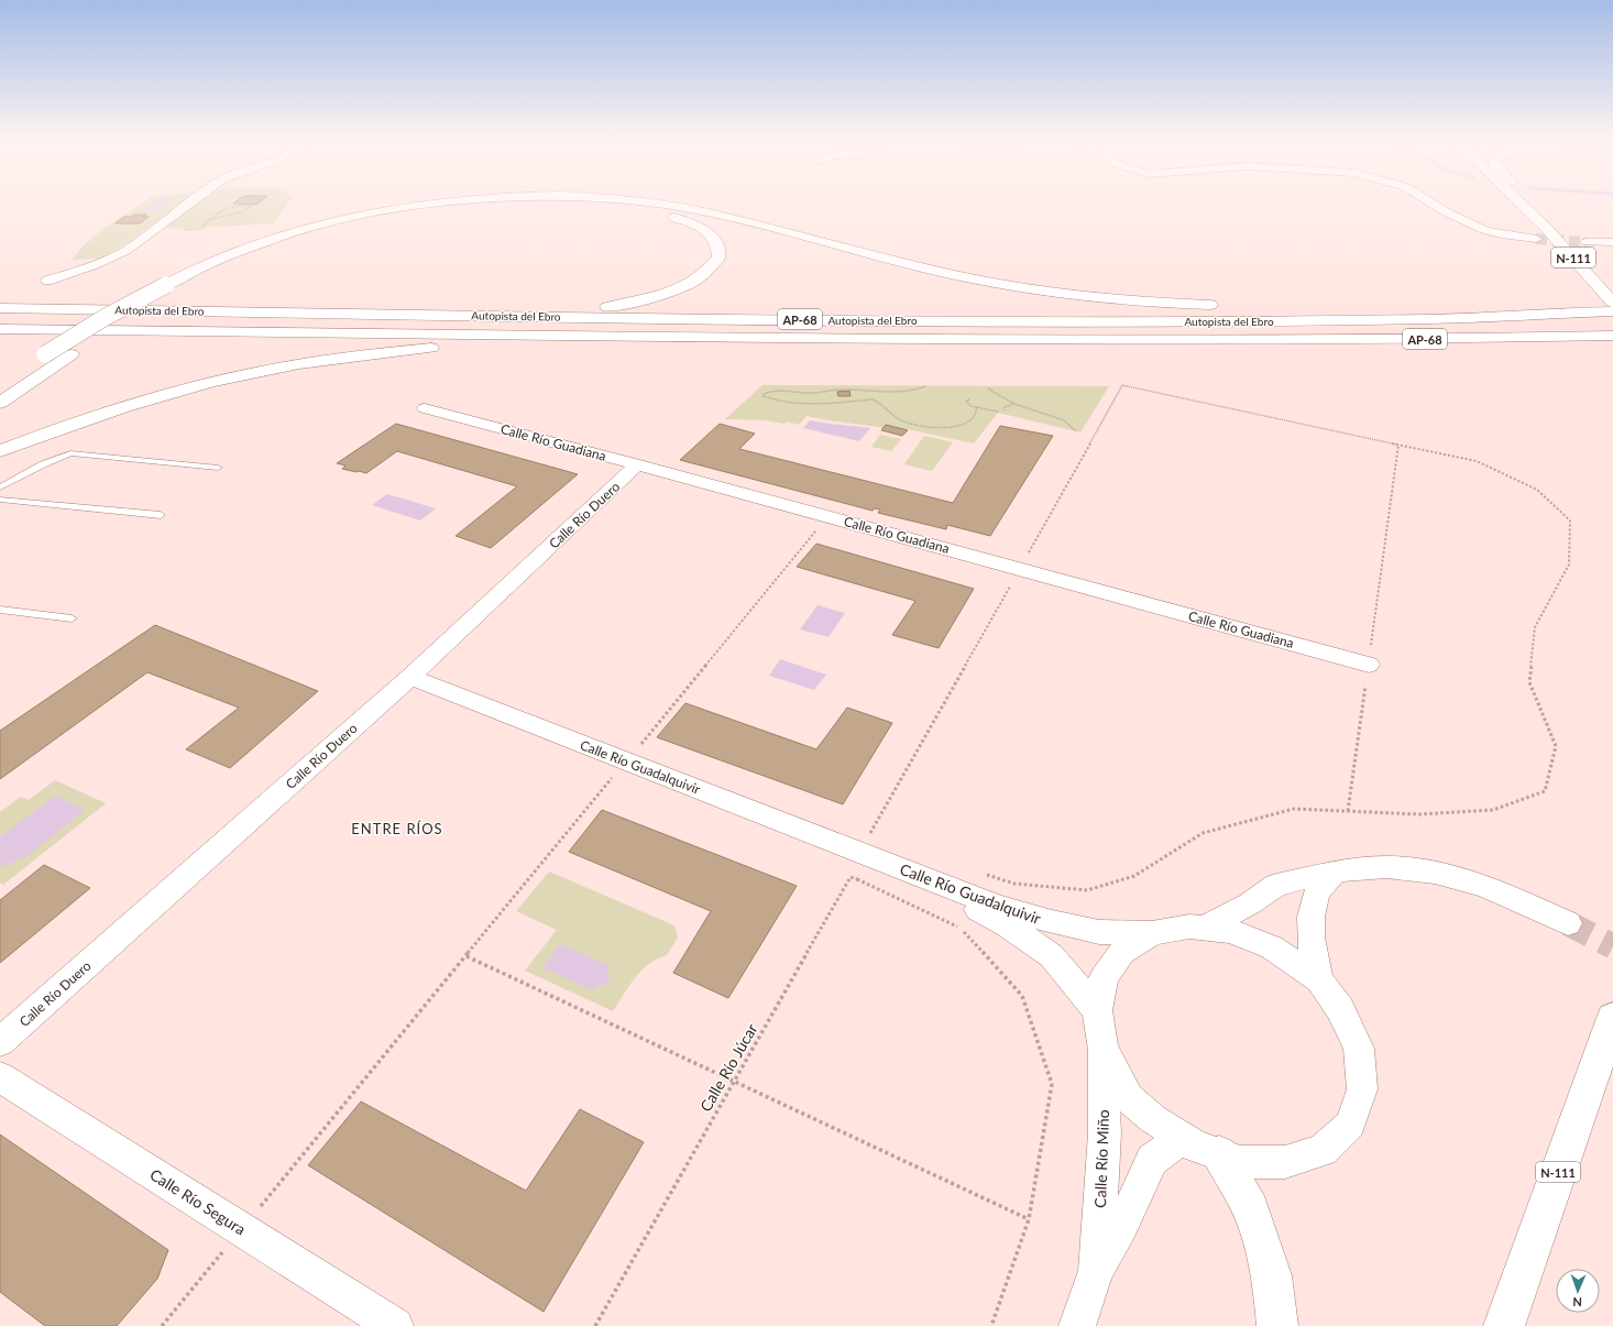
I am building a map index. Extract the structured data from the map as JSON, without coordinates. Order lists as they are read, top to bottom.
{
  "streets": {
    "main road": ["N-111", "Autopista del Ebro", "AP-68"],
    "street": [
      "Calle Río Guadiana",
      "Calle Río Duero",
      "Calle Río Guadalquivir",
      "Calle Río Miño",
      "Calle Río Segura"
    ],
    "path": ["Calle Río Júcar"]
  },
  "crossings": [
    ["Calle Río Guadiana", "Calle Río Duero"],
    ["Calle Río Duero", "Calle Río Guadalquivir"],
    ["Calle Río Guadalquivir", "Calle Río Júcar"]
  ],
  "districts": ["ENTRE RÍOS"],
  "north": "bottom"
}
